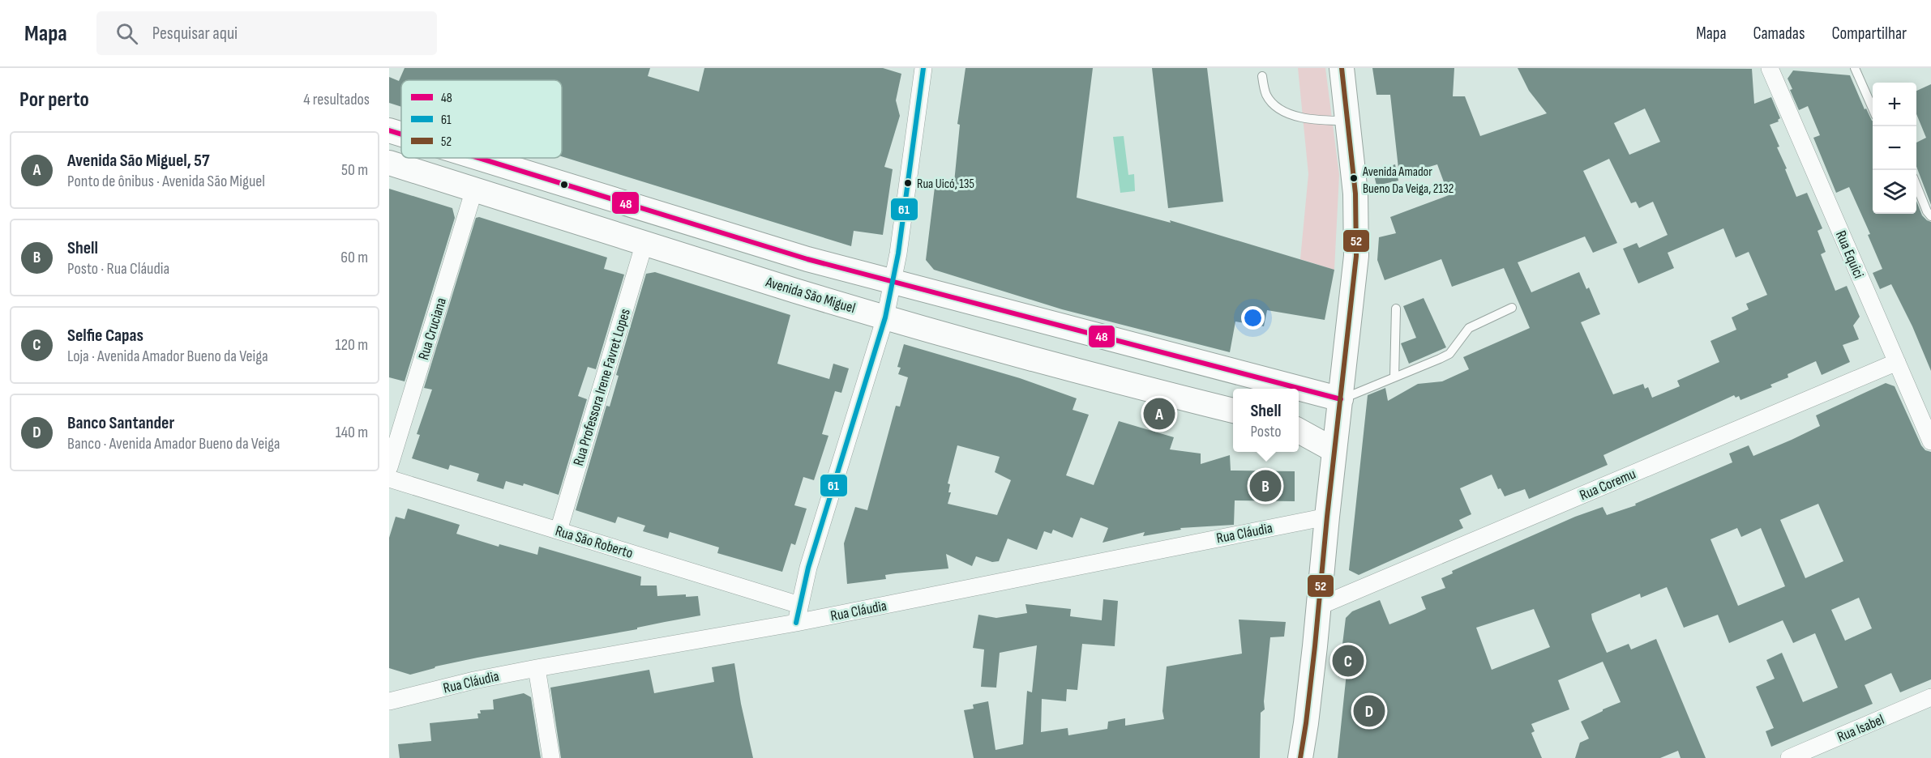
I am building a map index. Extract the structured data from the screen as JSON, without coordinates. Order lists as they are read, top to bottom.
{
  "streets": {
    "main road": ["Avenida São Miguel"],
    "street": [
      "Rua Equici",
      "Rua Cruciana",
      "Rua Professora Irene Favret Lopes",
      "Rua Coremu",
      "Rua Cláudia",
      "Rua São Roberto",
      "Rua Isabel"
    ]
  },
  "crossings": [
    ["Rua Equici", "Rua Coremu"],
    ["Avenida São Miguel", "Rua Cruciana"],
    ["Avenida São Miguel", "Rua Professora Irene Favret Lopes"],
    ["Rua Professora Irene Favret Lopes", "Rua São Roberto"]
  ],
  "places": ["Avenida Amador Bueno Da Veiga, 2132", "Rua Uicó, 135"],
  "lines": ["transit line 61", "transit line 52", "transit line 48"],
  "legend": ["48", "61", "52"],
  "page": {
    "header": "Mapa",
    "search": "Pesquisar aqui",
    "nav": ["Mapa", "Camadas", "Compartilhar"],
    "heading": ["Por perto", "4 resultados"],
    "map_buttons": ["+", "−"],
    "list": [
      {
        "mark": "A",
        "name": "Avenida São Miguel, 57",
        "note": "Ponto de ônibus · Avenida São Miguel",
        "value": "50 m"
      },
      {
        "mark": "B",
        "name": "Shell",
        "note": "Posto · Rua Cláudia",
        "value": "60 m"
      },
      {
        "mark": "C",
        "name": "Selfie Capas",
        "note": "Loja · Avenida Amador Bueno da Veiga",
        "value": "120 m"
      },
      {
        "mark": "D",
        "name": "Banco Santander",
        "note": "Banco · Avenida Amador Bueno da Veiga",
        "value": "140 m"
      }
    ],
    "popup": ["Shell", "Posto"],
    "pins": [
      "A",
      "B",
      "C",
      "D"
    ]
  }
}
